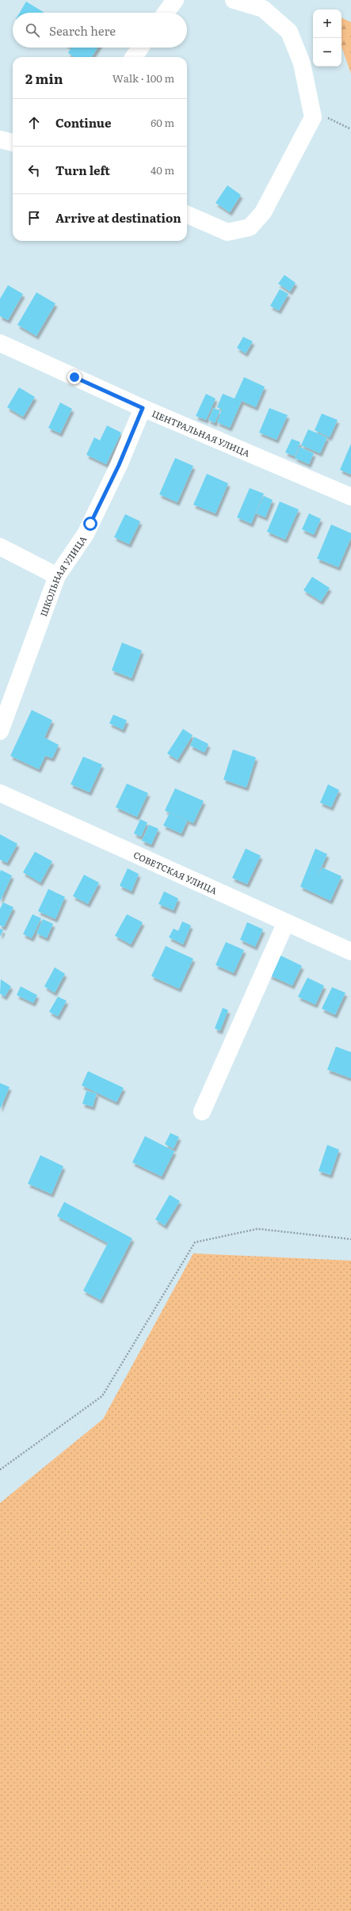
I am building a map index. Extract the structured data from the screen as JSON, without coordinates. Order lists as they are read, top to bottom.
{
  "streets": {
    "street": ["ЦЕНТРАЛЬНАЯ УЛИЦА", "ШКОЛЬНАЯ УЛИЦА", "СОВЕТСКАЯ УЛИЦА"]
  },
  "crossings": [
    ["ЦЕНТРАЛЬНАЯ УЛИЦА", "ШКОЛЬНАЯ УЛИЦА"]
  ],
  "page": {
    "map_buttons": ["+", "−"],
    "search": "Search here",
    "heading": ["2 min", "Walk · 100 m"],
    "list": [
      ["Continue", "60 m"],
      ["Turn left", "40 m"],
      "Arrive at destination"
    ]
  }
}
